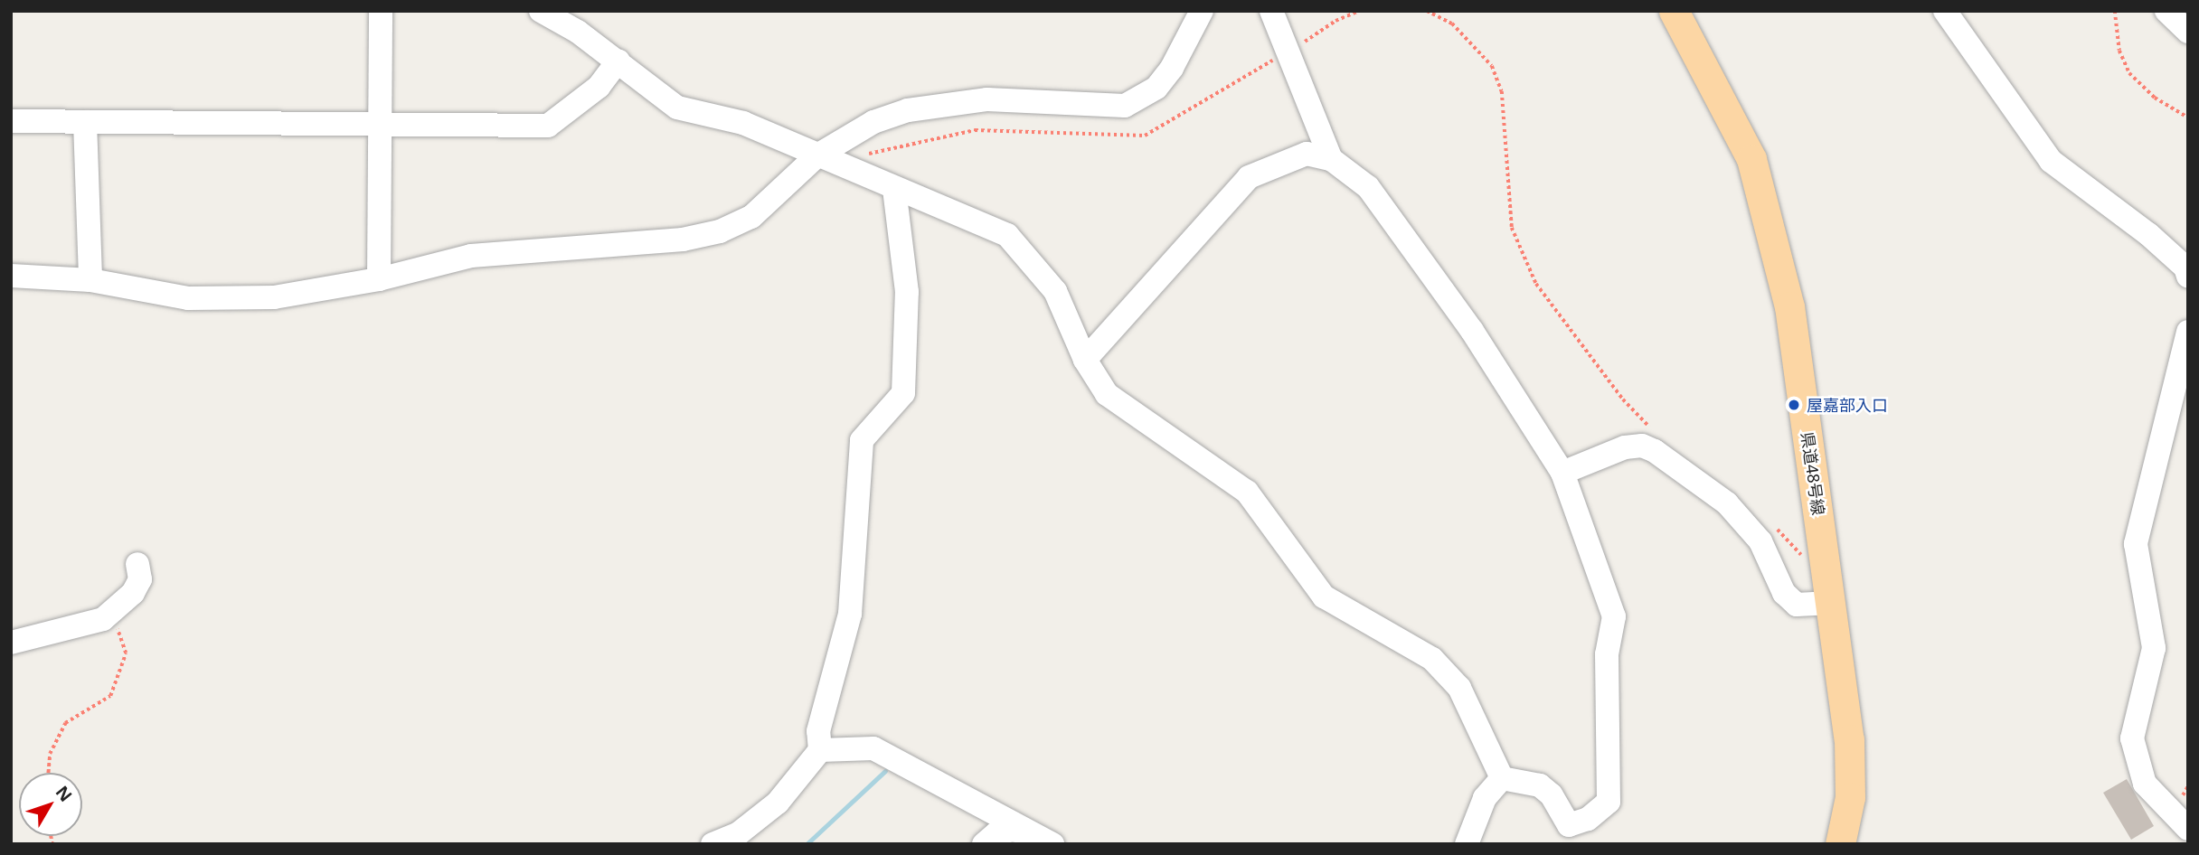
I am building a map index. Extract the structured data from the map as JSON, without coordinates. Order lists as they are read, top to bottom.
{
  "streets": {
    "main road": ["県道48号線"]
  },
  "places": ["屋嘉部入口"],
  "north": "top right"
}
